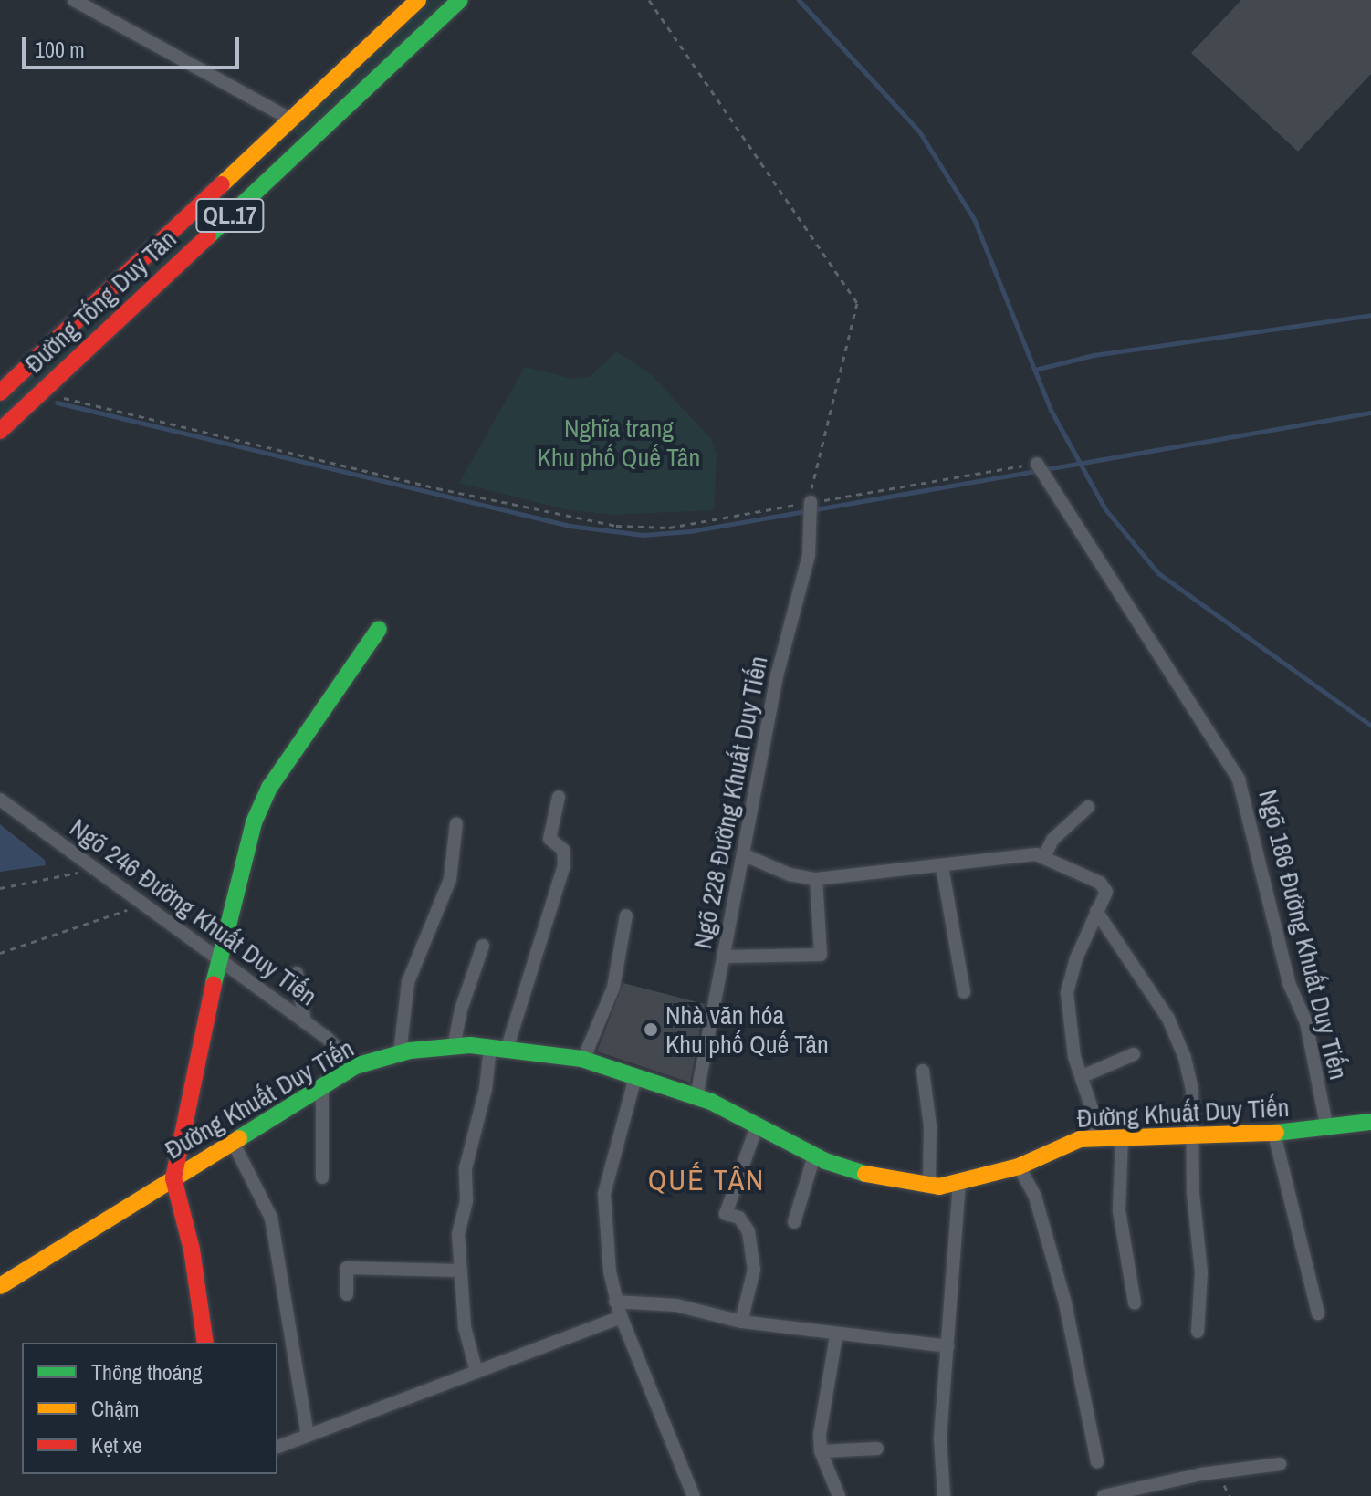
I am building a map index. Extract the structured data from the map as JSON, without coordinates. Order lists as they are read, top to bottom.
{
  "streets": {
    "main road": ["QL.17", "Đường Tống Duy Tân", "Đường Khuất Duy Tiến"],
    "street": ["Ngõ 228 Đường Khuất Duy Tiến", "Ngõ 246 Đường Khuất Duy Tiến", "Ngõ 186 Đường Khuất Duy Tiến"]
  },
  "crossings": [
    ["Ngõ 228 Đường Khuất Duy Tiến", "Đường Khuất Duy Tiến"],
    ["Ngõ 246 Đường Khuất Duy Tiến", "Đường Khuất Duy Tiến"],
    ["Ngõ 186 Đường Khuất Duy Tiến", "Đường Khuất Duy Tiến"]
  ],
  "districts": ["QUẾ TÂN"],
  "parks": ["Nghĩa trang Khu phố Quế Tân"],
  "places": ["Nhà văn hóa Khu phố Quế Tân"],
  "legend": ["Thông thoáng", "Chậm", "Kẹt xe"],
  "scale_bar": "100 m"
}
